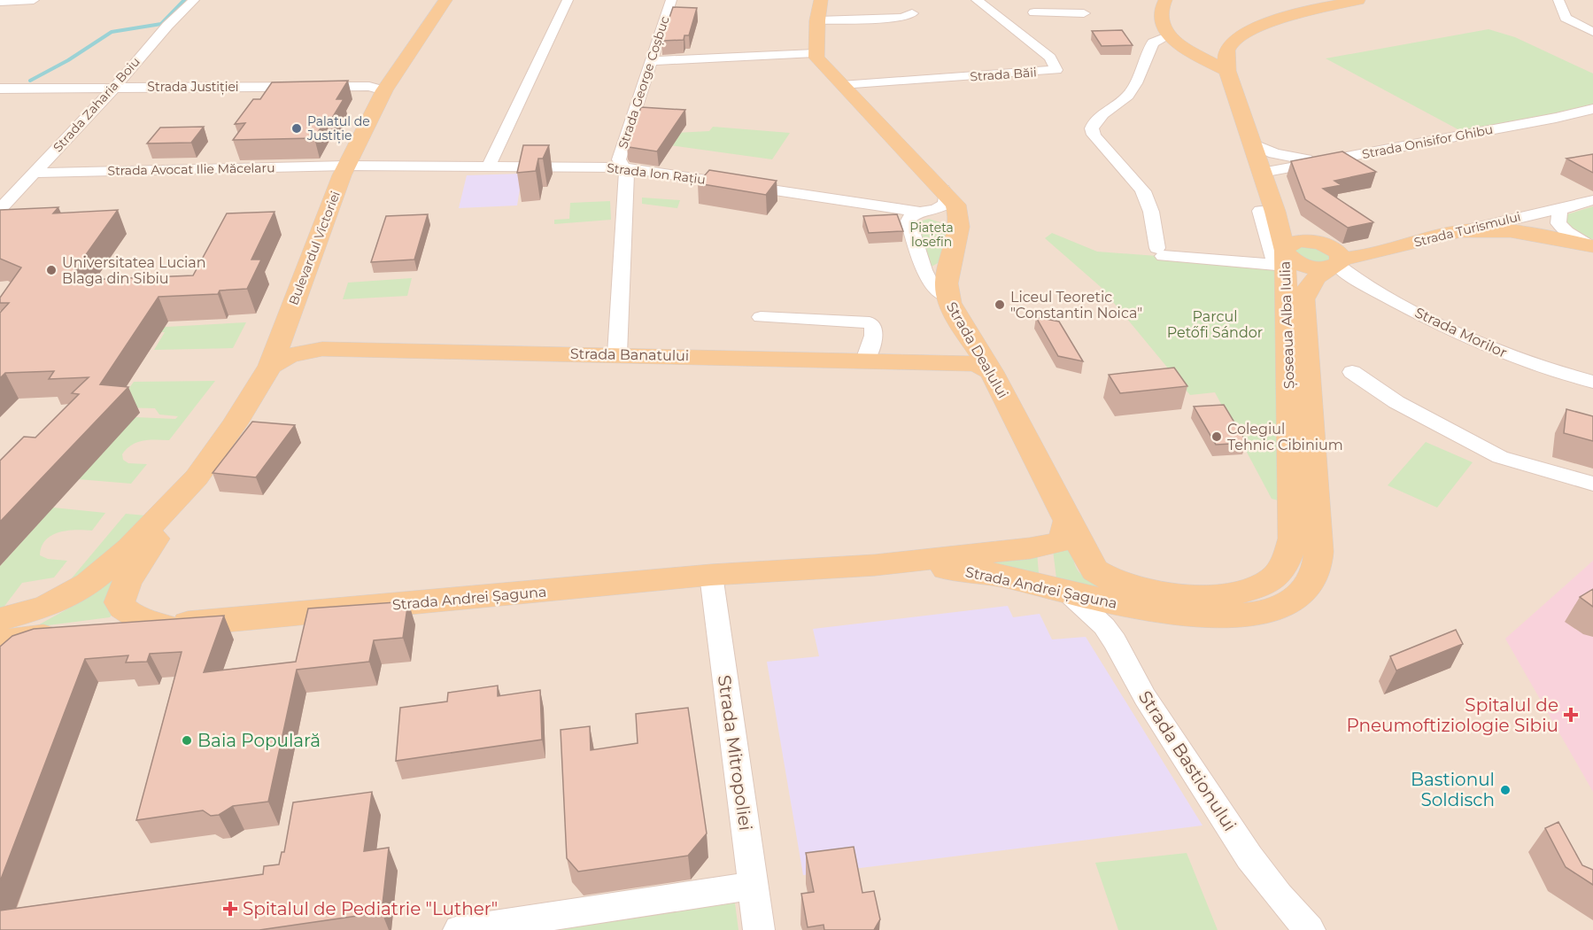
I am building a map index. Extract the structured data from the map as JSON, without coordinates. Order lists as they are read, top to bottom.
{
  "streets": {
    "main road": [
      "Strada Turismului",
      "Bulevardul Victoriei",
      "Șoseaua Alba Iulia",
      "Strada Dealului",
      "Strada Banatului",
      "Strada Andrei Șaguna"
    ],
    "street": [
      "Strada Băii",
      "Strada George Coșbuc",
      "Strada Justiției",
      "Strada Zaharia Boiu",
      "Strada Onisifor Ghibu",
      "Strada Avocat Ilie Măcelaru",
      "Strada Ion Rațiu",
      "Strada Morilor",
      "Strada Mitropoliei",
      "Strada Bastionului"
    ]
  },
  "crossings": [
    ["Strada Băii", "Strada Dealului"],
    ["Strada George Coșbuc", "Strada Ion Rațiu"],
    ["Strada George Coșbuc", "Strada Banatului"],
    ["Strada Justiției", "Strada Zaharia Boiu"],
    ["Strada Justiției", "Bulevardul Victoriei"],
    ["Strada Zaharia Boiu", "Strada Avocat Ilie Măcelaru"],
    ["Strada Onisifor Ghibu", "Șoseaua Alba Iulia"],
    ["Strada Avocat Ilie Măcelaru", "Strada Ion Rațiu"],
    ["Strada Avocat Ilie Măcelaru", "Bulevardul Victoriei"],
    ["Strada Ion Rațiu", "Bulevardul Victoriei"],
    ["Strada Ion Rațiu", "Strada Dealului"],
    ["Strada Turismului", "Șoseaua Alba Iulia"],
    ["Strada Turismului", "Strada Morilor"],
    ["Bulevardul Victoriei", "Strada Banatului"],
    ["Bulevardul Victoriei", "Strada Andrei Șaguna"],
    ["Șoseaua Alba Iulia", "Strada Morilor"],
    ["Șoseaua Alba Iulia", "Strada Dealului"],
    ["Șoseaua Alba Iulia", "Strada Andrei Șaguna"],
    ["Strada Dealului", "Strada Banatului"],
    ["Strada Dealului", "Strada Andrei Șaguna"],
    ["Strada Andrei Șaguna", "Strada Mitropoliei"],
    ["Strada Andrei Șaguna", "Strada Bastionului"]
  ],
  "parks": ["Piațeta Iosefin", "Parcul Petőfi Sándor"],
  "places": {
    "other": [
      "Palatul de Justiție",
      "Universitatea Lucian Blaga din Sibiu",
      "Liceul Teoretic \"Constantin Noica\"",
      "Colegiul Tehnic Cibinium",
      "Baia Populară",
      "Bastionul Soldisch"
    ],
    "health": ["Spitalul de Pneumoftiziologie Sibiu", "Spitalul de Pediatrie \"Luther\""]
  }
}
